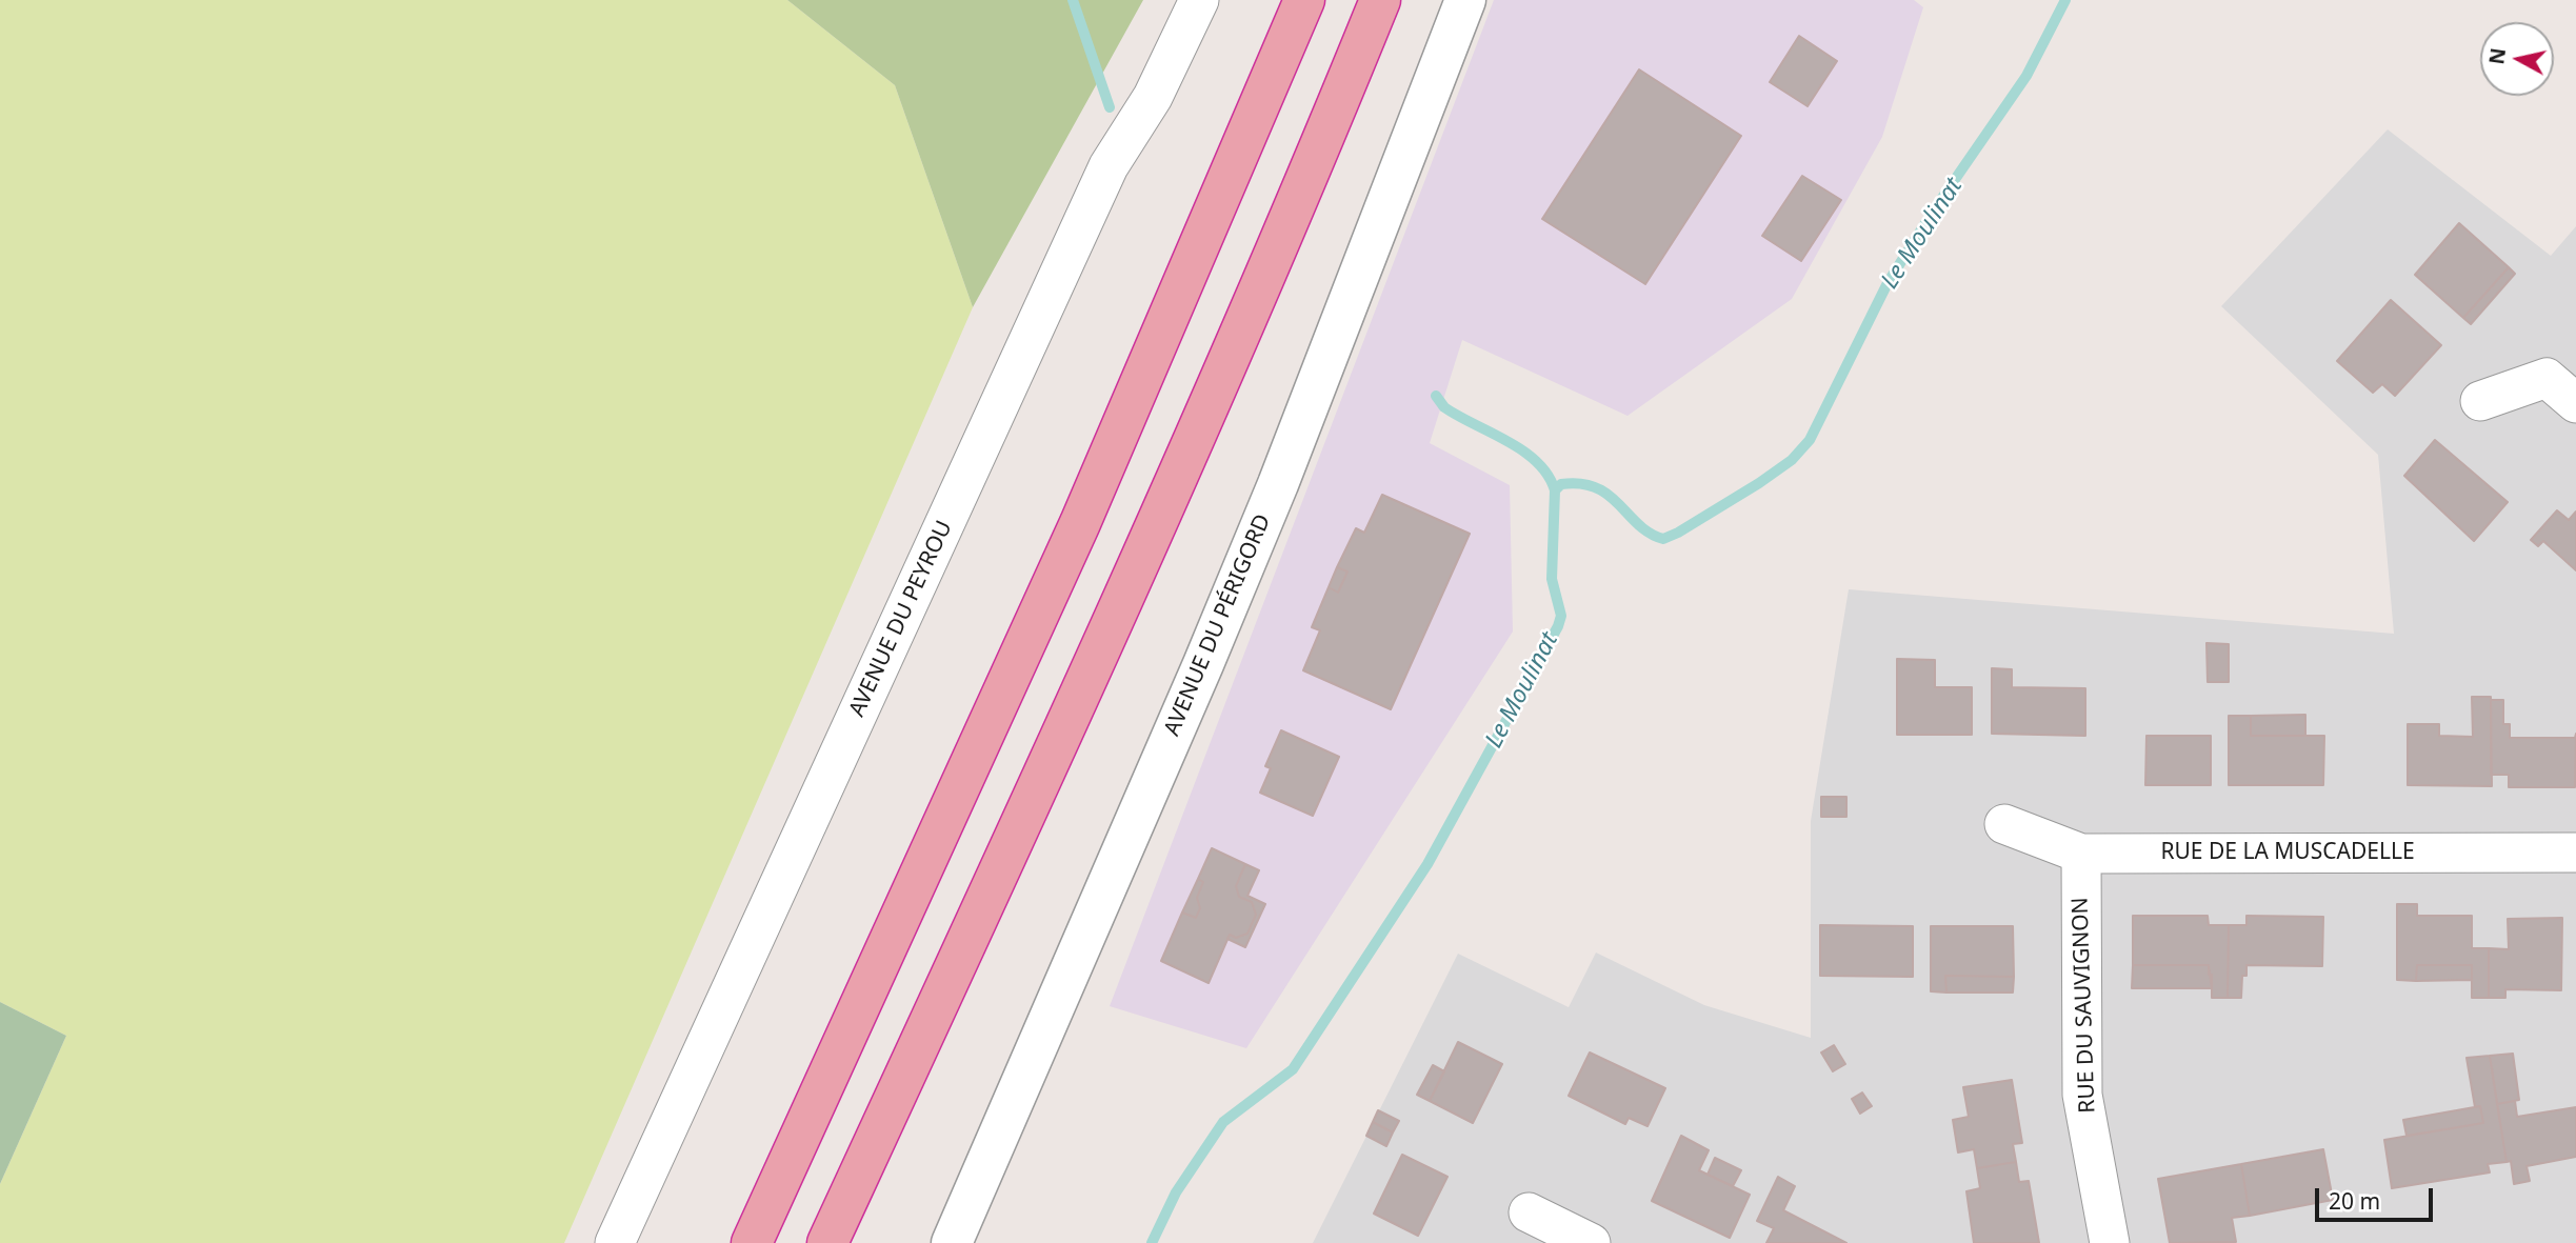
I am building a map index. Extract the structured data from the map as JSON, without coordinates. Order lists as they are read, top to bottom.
{
  "streets": {
    "street": [
      "AVENUE DU PEYROU",
      "AVENUE DU PÉRIGORD",
      "RUE DE LA MUSCADELLE",
      "RUE DU SAUVIGNON"
    ]
  },
  "crossings": [
    ["RUE DE LA MUSCADELLE", "RUE DU SAUVIGNON"]
  ],
  "water": ["Le Moulinat"],
  "scale_bar": "20 m",
  "north": "left"
}
